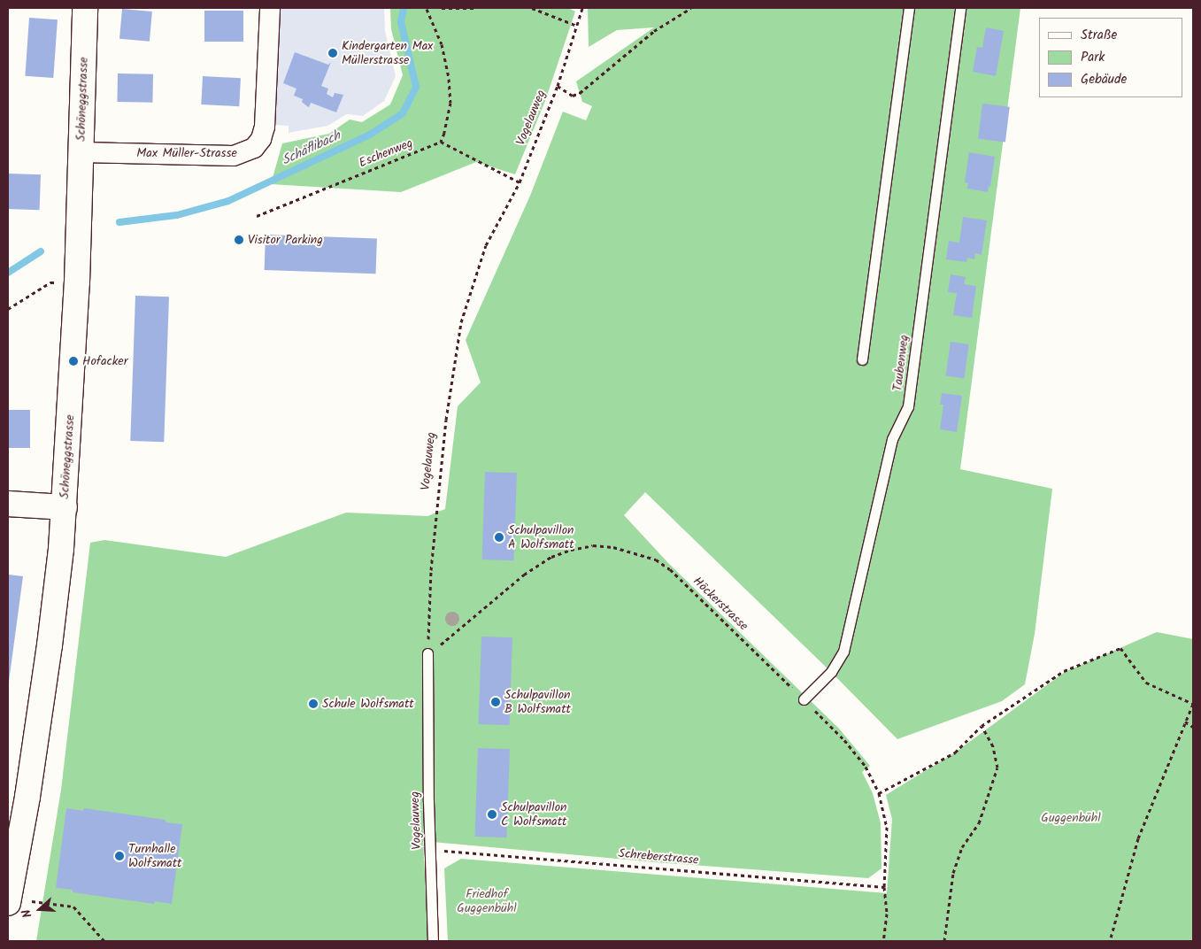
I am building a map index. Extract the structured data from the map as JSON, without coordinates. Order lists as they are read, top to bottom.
{
  "streets": {
    "street": ["Schöneggstrasse", "Max Müller-Strasse"],
    "lane": ["Vogelauweg", "Taubenweg"],
    "path": ["Eschenweg", "Höckerstrasse", "Schreberstrasse"]
  },
  "crossings": [
    ["Schöneggstrasse", "Max Müller-Strasse"],
    ["Vogelauweg", "Höckerstrasse"],
    ["Vogelauweg", "Schreberstrasse"],
    ["Taubenweg", "Höckerstrasse"],
    ["Höckerstrasse", "Schreberstrasse"]
  ],
  "water": ["Schäflibach"],
  "parks": ["Guggenbühl", "Friedhof Guggenbühl"],
  "places": [
    "Kindergarten Max Müllerstrasse",
    "Visitor Parking",
    "Hofacker",
    "Schulpavillon A Wolfsmatt",
    "Schulpavillon B Wolfsmatt",
    "Schule Wolfsmatt",
    "Schulpavillon C Wolfsmatt",
    "Turnhalle Wolfsmatt"
  ],
  "legend": ["Straße", "Park", "Gebäude"],
  "north": "left"
}
